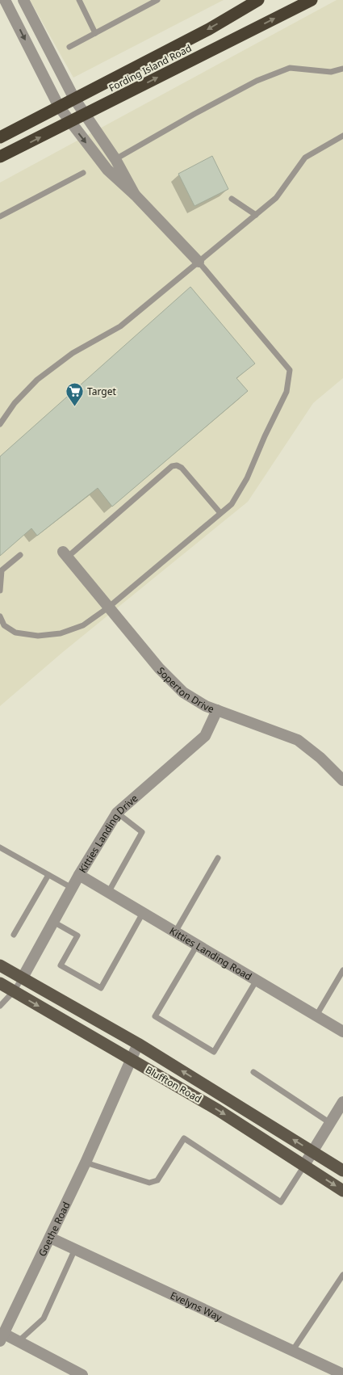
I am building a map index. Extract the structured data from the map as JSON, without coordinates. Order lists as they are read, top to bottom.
{
  "streets": {
    "highway": ["Fording Island Road"],
    "main road": ["Bluffton Road"],
    "street": [
      "Soperton Drive",
      "Kitties Landing Drive",
      "Kitties Landing Road",
      "Goethe Road",
      "Evelyns Way"
    ]
  },
  "crossings": [
    ["Soperton Drive", "Kitties Landing Drive"],
    ["Kitties Landing Drive", "Kitties Landing Road"],
    ["Kitties Landing Drive", "Bluffton Road"],
    ["Bluffton Road", "Goethe Road"],
    ["Goethe Road", "Evelyns Way"]
  ],
  "places": {
    "supermarket": ["Target"]
  }
}
